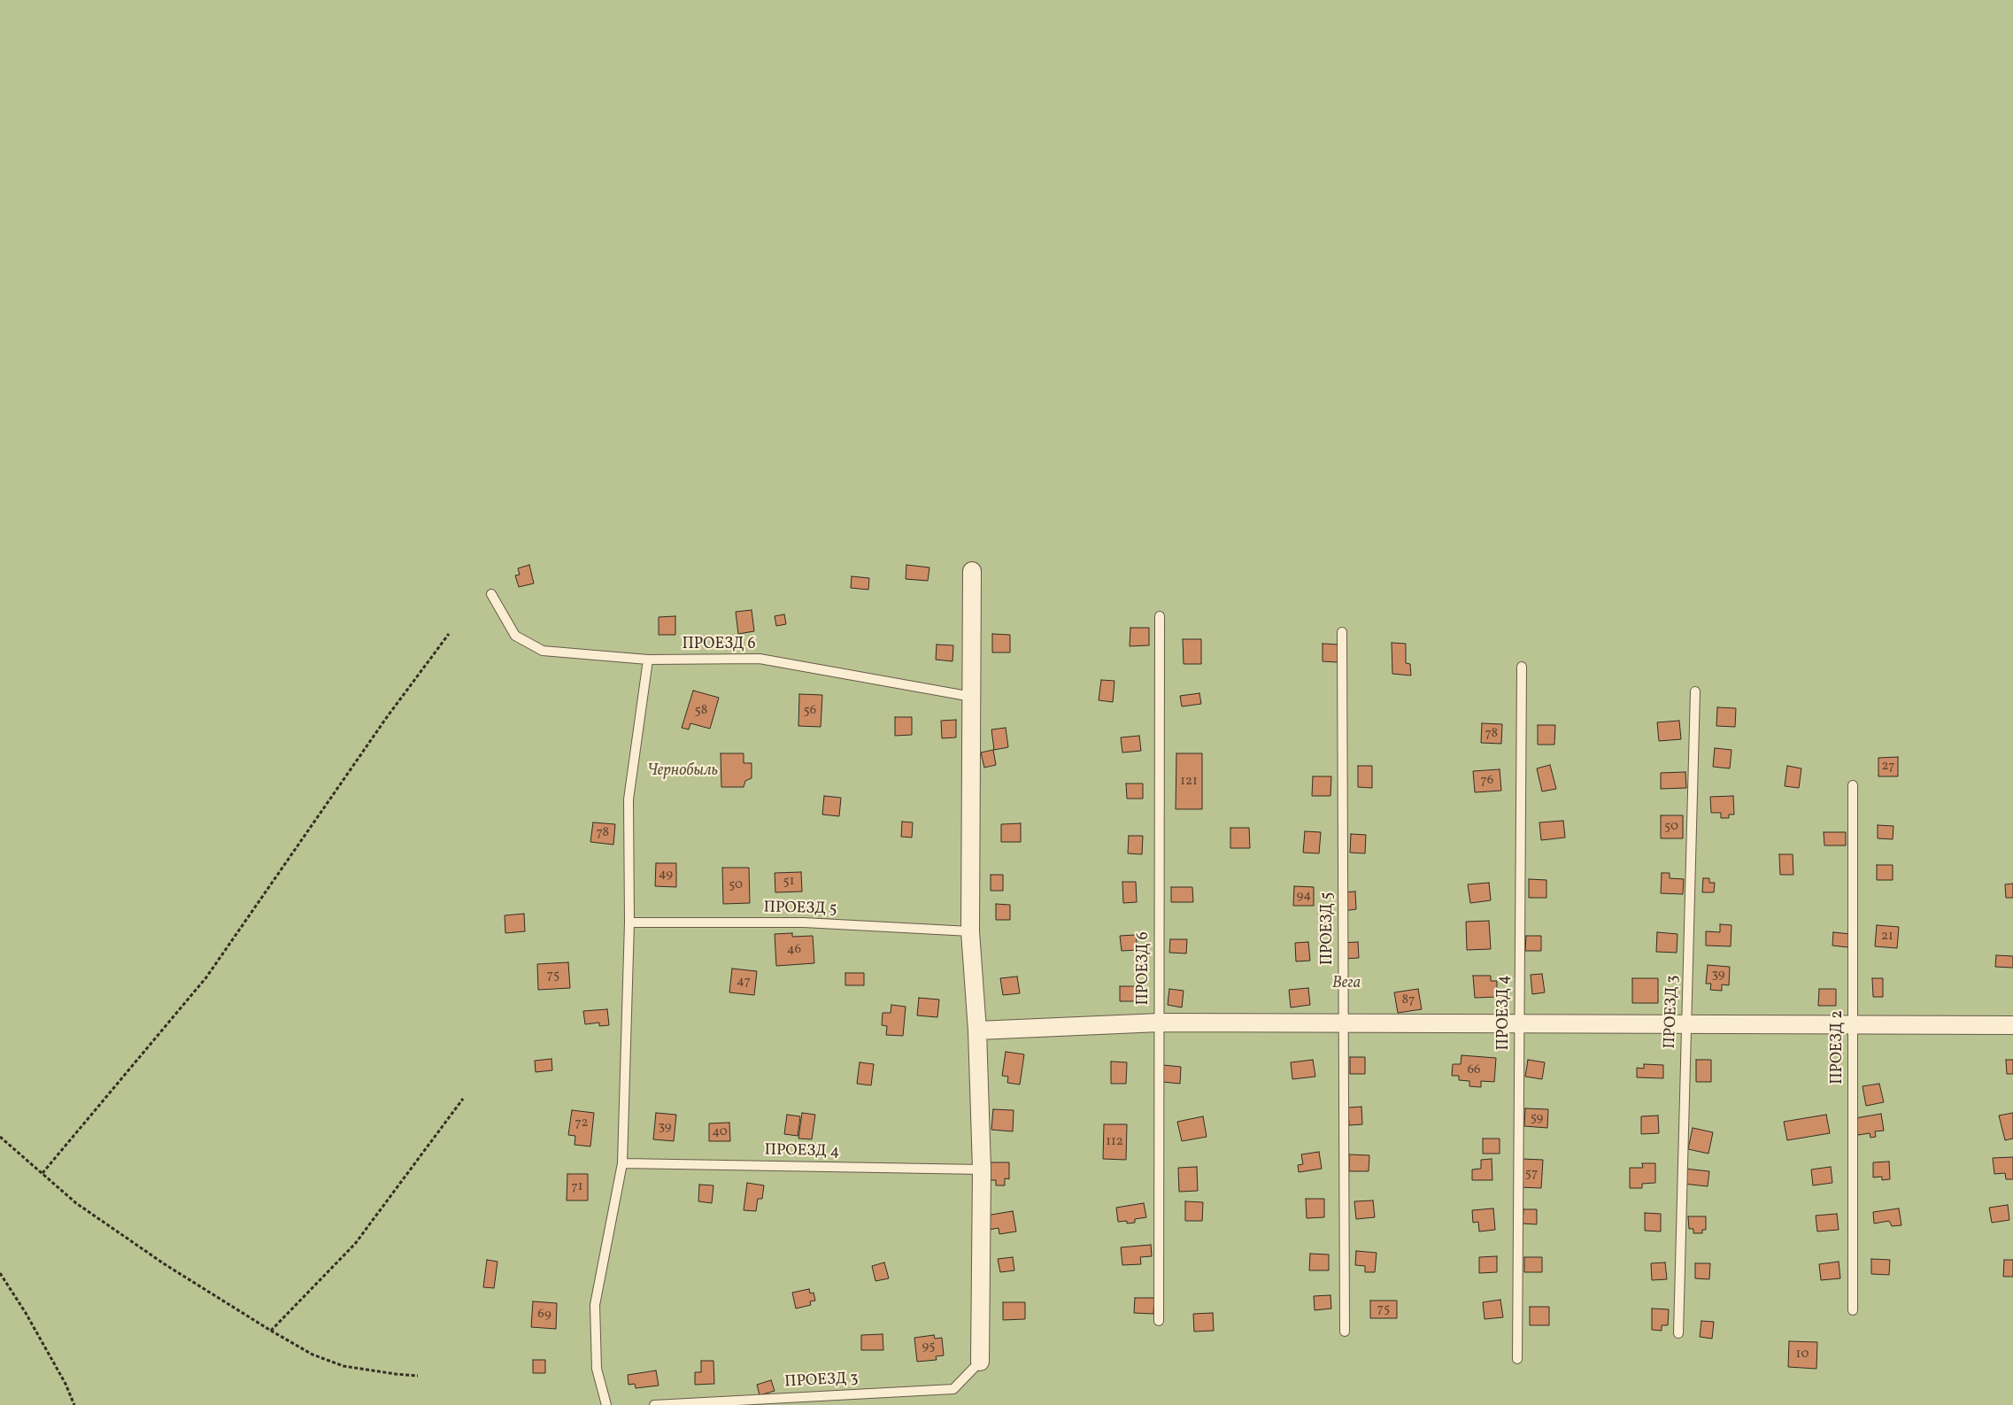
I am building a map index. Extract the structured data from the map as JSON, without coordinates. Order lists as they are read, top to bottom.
{
  "streets": {
    "lane": [
      "ПРОЕЗД 6",
      "ПРОЕЗД 5",
      "ПРОЕЗД 3",
      "ПРОЕЗД 4",
      "ПРОЕЗД 2"
    ]
  },
  "parks": ["Чернобыль", "Вега"],
  "house_numbers": [
    "58",
    "56",
    "78",
    "27",
    "76",
    "121",
    "50",
    "78",
    "49",
    "51",
    "50",
    "94",
    "21",
    "46",
    "39",
    "75",
    "47",
    "87",
    "66",
    "59",
    "72",
    "39",
    "40",
    "112",
    "57",
    "71",
    "75",
    "69",
    "95",
    "10"
  ]
}
